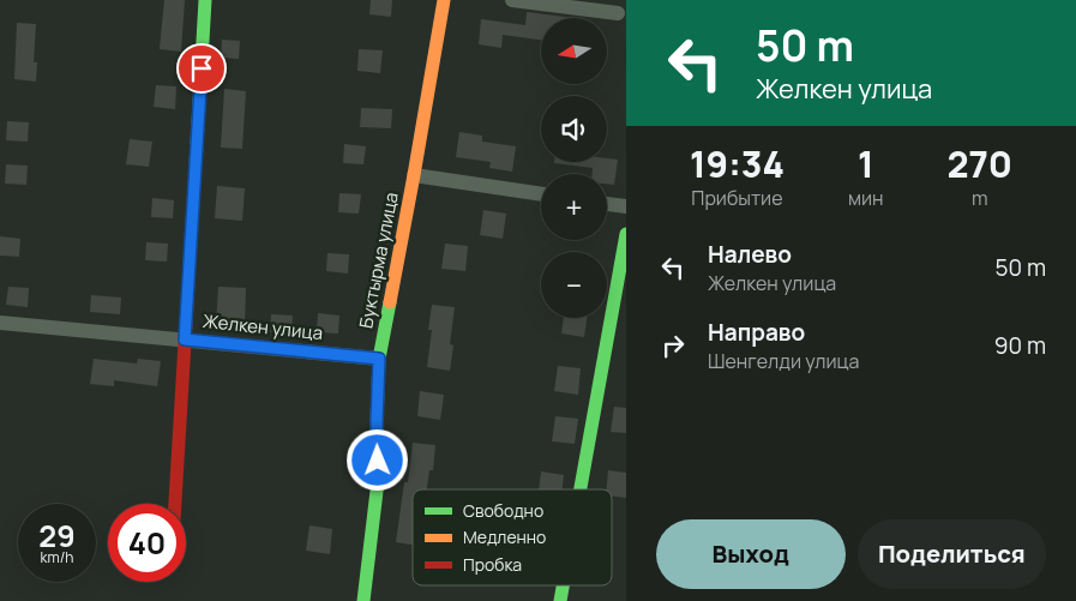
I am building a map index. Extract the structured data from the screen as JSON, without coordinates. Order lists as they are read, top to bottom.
{
  "streets": {
    "street": ["Буктырма улица", "Желкен улица"]
  },
  "crossings": [
    ["Буктырма улица", "Желкен улица"]
  ],
  "legend": ["Свободно", "Медленно", "Пробка"],
  "north": "left",
  "page": {
    "turn": ["50 m", "Желкен улица"],
    "map_buttons": ["+", "−"],
    "eta": [
      "19:34",
      "Прибытие",
      "1",
      "мин",
      "270",
      "m"
    ],
    "list": [
      {
        "name": "Налево",
        "note": "Желкен улица",
        "value": "50 m"
      },
      {
        "name": "Направо",
        "note": "Шенгелди улица",
        "value": "90 m"
      }
    ],
    "speed": "29 km/h",
    "limit": "40",
    "buttons": ["Выход", "Поделиться"]
  }
}
